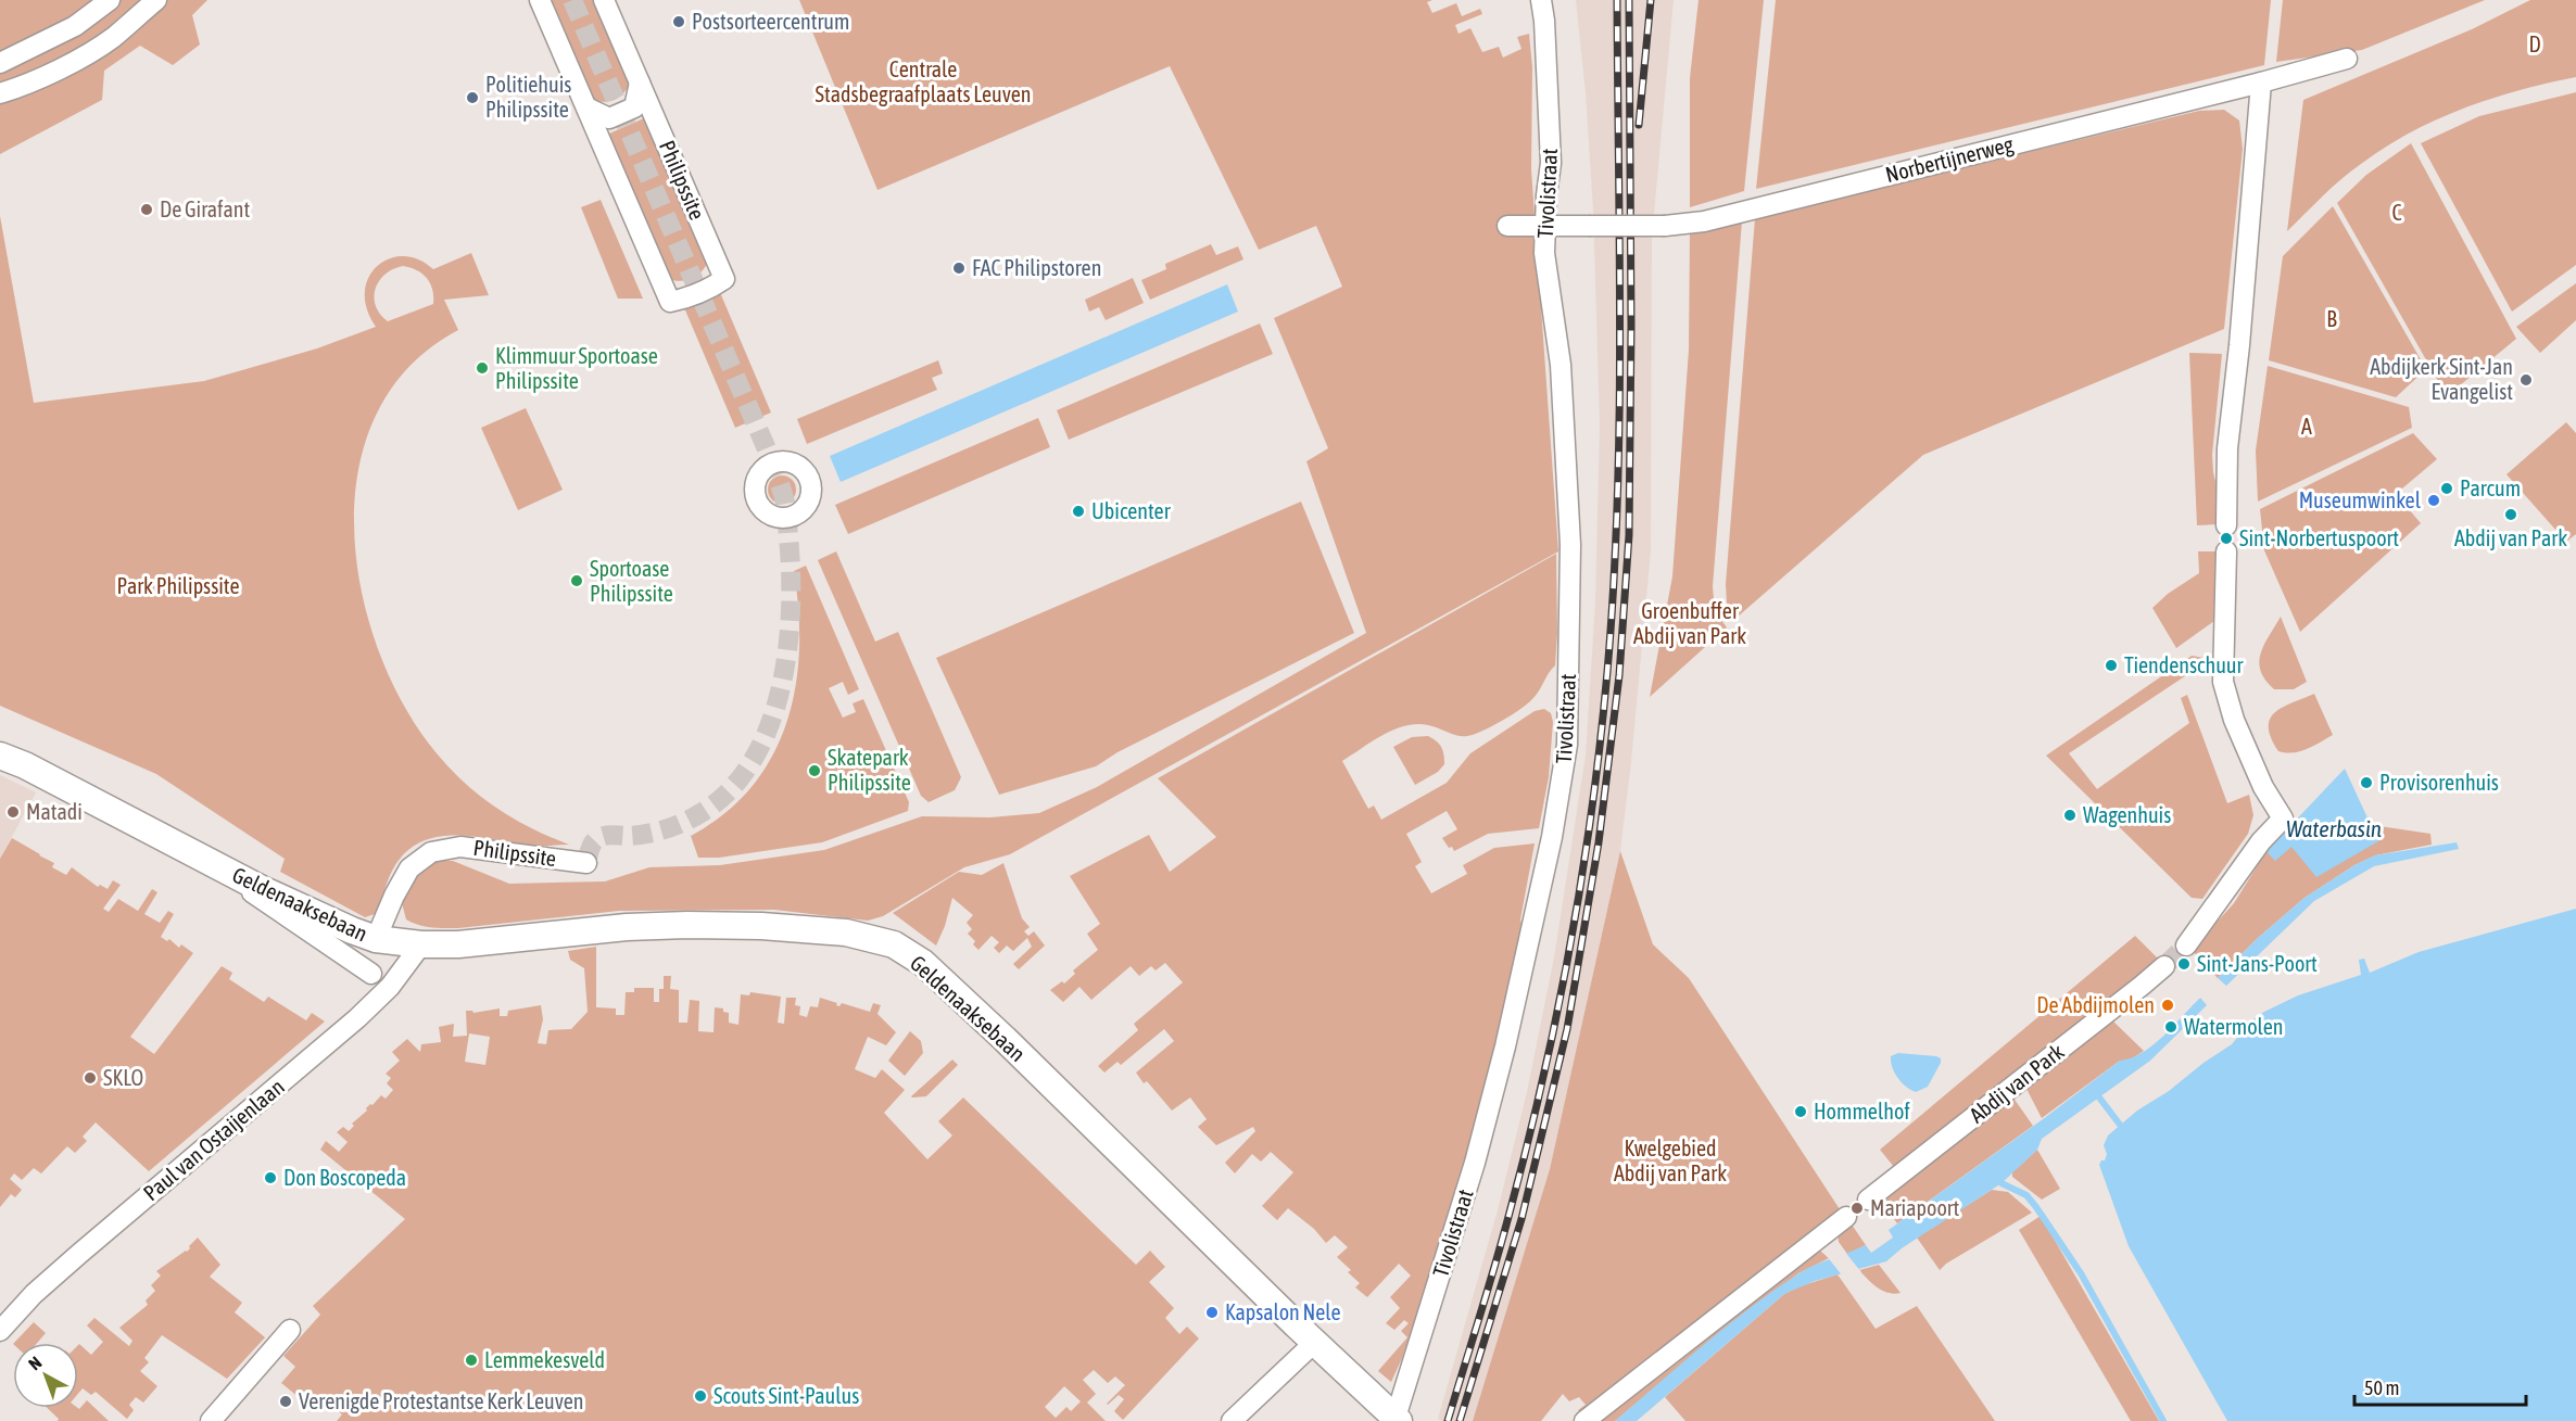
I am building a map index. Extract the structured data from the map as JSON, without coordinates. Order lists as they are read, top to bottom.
{
  "streets": {
    "street": [
      "Norbertijnerweg",
      "Philipssite",
      "Tivolistraat",
      "Geldenaaksebaan",
      "Abdij van Park",
      "Paul van Ostaijenlaan"
    ]
  },
  "crossings": [
    ["Norbertijnerweg", "Tivolistraat"],
    ["Philipssite", "Geldenaaksebaan"],
    ["Tivolistraat", "Geldenaaksebaan"],
    ["Geldenaaksebaan", "Paul van Ostaijenlaan"]
  ],
  "water": ["Waterbasin"],
  "parks": [
    "D",
    "Centrale Stadsbegraafplaats Leuven",
    "C",
    "B",
    "A",
    "Park Philipssite",
    "Groenbuffer Abdij van Park",
    "Kwelgebied Abdij van Park"
  ],
  "places": [
    "Postsorteercentrum",
    "Politiehuis Philipssite",
    "De Girafant",
    "FAC Philipstoren",
    "Klimmuur Sportoase Philipssite",
    "Abdijkerk Sint-Jan Evangelist",
    "Parcum",
    "Museumwinkel",
    "Ubicenter",
    "Abdij van Park",
    "Sint-Norbertuspoort",
    "Sportoase Philipssite",
    "Tiendenschuur",
    "Skatepark Philipssite",
    "Provisorenhuis",
    "Matadi",
    "Wagenhuis",
    "Sint-Jans-Poort",
    "De Abdijmolen",
    "Watermolen",
    "SKLO",
    "Hommelhof",
    "Don Boscopeda",
    "Mariapoort",
    "Kapsalon Nele",
    "Lemmekesveld",
    "Scouts Sint-Paulus",
    "Verenigde Protestantse Kerk Leuven"
  ],
  "scale_bar": "50 m",
  "north": "top left"
}
